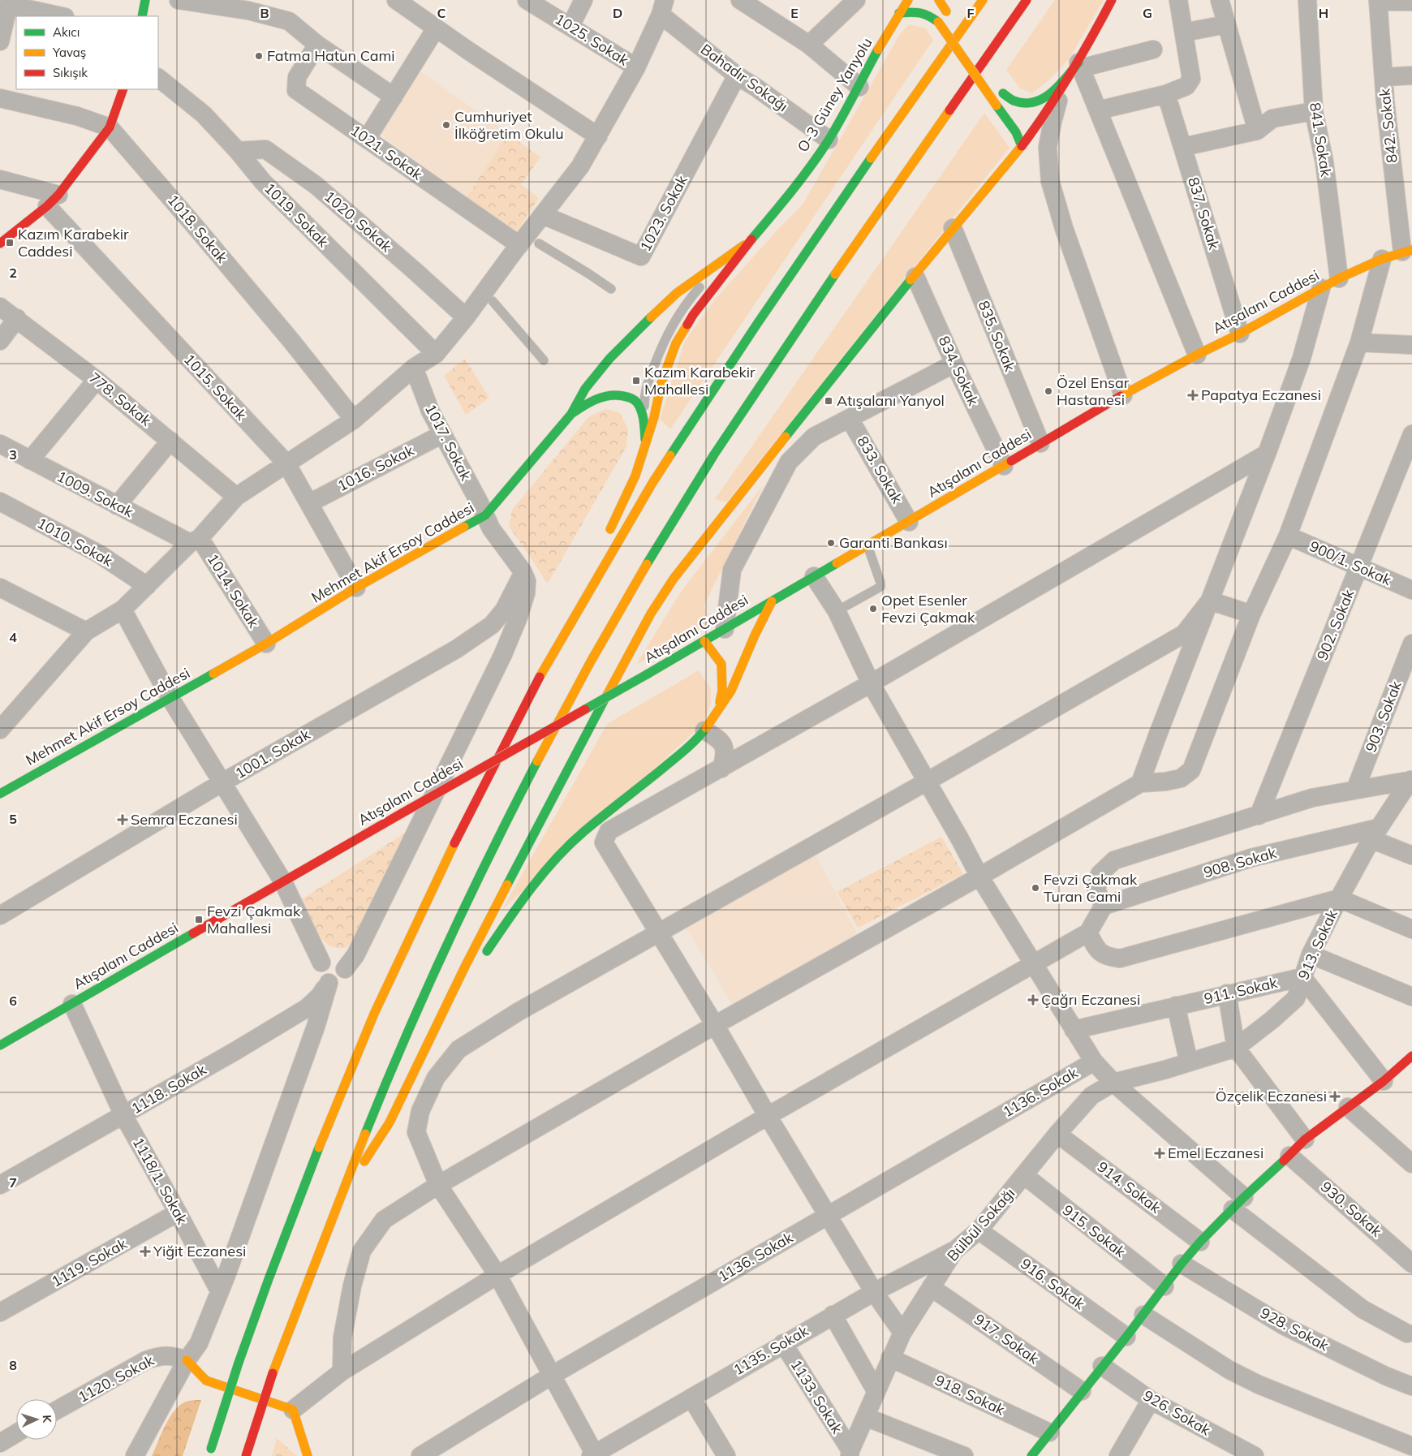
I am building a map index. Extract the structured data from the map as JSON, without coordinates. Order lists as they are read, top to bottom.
{
  "streets": {
    "main road": ["O-3 Güney Yanyolu", "Atışalanı Caddesi", "Mehmet Akif Ersoy Caddesi"],
    "street": [
      "1025. Sokak",
      "Bahadır Sokağı",
      "842. Sokak",
      "841. Sokak",
      "1021. Sokak",
      "1023. Sokak",
      "837. Sokak",
      "1019. Sokak",
      "1020. Sokak",
      "1018. Sokak",
      "835. Sokak",
      "834. Sokak",
      "1015. Sokak",
      "778. Sokak",
      "1017. Sokak",
      "1016. Sokak",
      "833. Sokak",
      "1009. Sokak",
      "1010. Sokak",
      "900/1. Sokak",
      "1014. Sokak",
      "902. Sokak",
      "903. Sokak",
      "1001. Sokak",
      "908. Sokak",
      "913. Sokak",
      "911. Sokak",
      "1118. Sokak",
      "1136. Sokak",
      "1118/1. Sokak",
      "914. Sokak",
      "930. Sokak",
      "Bülbül Sokağı",
      "915. Sokak",
      "1119. Sokak",
      "916. Sokak",
      "928. Sokak",
      "917. Sokak",
      "1135. Sokak",
      "1120. Sokak",
      "918. Sokak",
      "1133. Sokak",
      "926. Sokak"
    ]
  },
  "crossings": [
    ["Bahadır Sokağı", "O-3 Güney Yanyolu"],
    ["Bahadır Sokağı", "1023. Sokak"],
    ["O-3 Güney Yanyolu", "Mehmet Akif Ersoy Caddesi"],
    ["842. Sokak", "Atışalanı Caddesi"],
    ["841. Sokak", "Atışalanı Caddesi"],
    ["837. Sokak", "Atışalanı Caddesi"],
    ["1019. Sokak", "1020. Sokak"],
    ["Atışalanı Caddesi", "835. Sokak"],
    ["Atışalanı Caddesi", "834. Sokak"],
    ["Atışalanı Caddesi", "833. Sokak"],
    ["Atışalanı Caddesi", "1118/1. Sokak"],
    ["1015. Sokak", "1016. Sokak"],
    ["1015. Sokak", "Mehmet Akif Ersoy Caddesi"],
    ["1017. Sokak", "1016. Sokak"],
    ["1017. Sokak", "Mehmet Akif Ersoy Caddesi"],
    ["1017. Sokak", "1001. Sokak"],
    ["1009. Sokak", "1014. Sokak"],
    ["Mehmet Akif Ersoy Caddesi", "1014. Sokak"],
    ["900/1. Sokak", "902. Sokak"],
    ["908. Sokak", "913. Sokak"],
    ["913. Sokak", "911. Sokak"],
    ["913. Sokak", "Bülbül Sokağı"],
    ["1118. Sokak", "1118/1. Sokak"],
    ["1118/1. Sokak", "1119. Sokak"],
    ["914. Sokak", "Bülbül Sokağı"],
    ["Bülbül Sokağı", "915. Sokak"],
    ["Bülbül Sokağı", "916. Sokak"],
    ["Bülbül Sokağı", "917. Sokak"],
    ["Bülbül Sokağı", "1135. Sokak"],
    ["Bülbül Sokağı", "918. Sokak"],
    ["Bülbül Sokağı", "1133. Sokak"],
    ["1135. Sokak", "1133. Sokak"]
  ],
  "places": {
    "other": [
      "Fatma Hatun Cami",
      "Cumhuriyet İlköğretim Okulu",
      "Özel Ensar Hastanesi",
      "Garanti Bankası",
      "Opet Esenler Fevzi Çakmak",
      "Fevzi Çakmak Turan Cami"
    ],
    "transit": [
      "Kazım Karabekir Caddesi",
      "Kazım Karabekir Mahallesi",
      "Atışalanı Yanyol",
      "Fevzi Çakmak Mahallesi"
    ],
    "health": [
      "Papatya Eczanesi",
      "Semra Eczanesi",
      "Çağrı Eczanesi",
      "Özçelik Eczanesi",
      "Emel Eczanesi",
      "Yiğit Eczanesi"
    ]
  },
  "legend": ["Akıcı", "Yavaş", "Sıkışık"],
  "north": "right",
  "grid": {
    "columns": [
      "B",
      "C",
      "D",
      "E",
      "F",
      "G",
      "H"
    ],
    "rows": [
      "2",
      "3",
      "4",
      "5",
      "6",
      "7",
      "8"
    ]
  }
}
